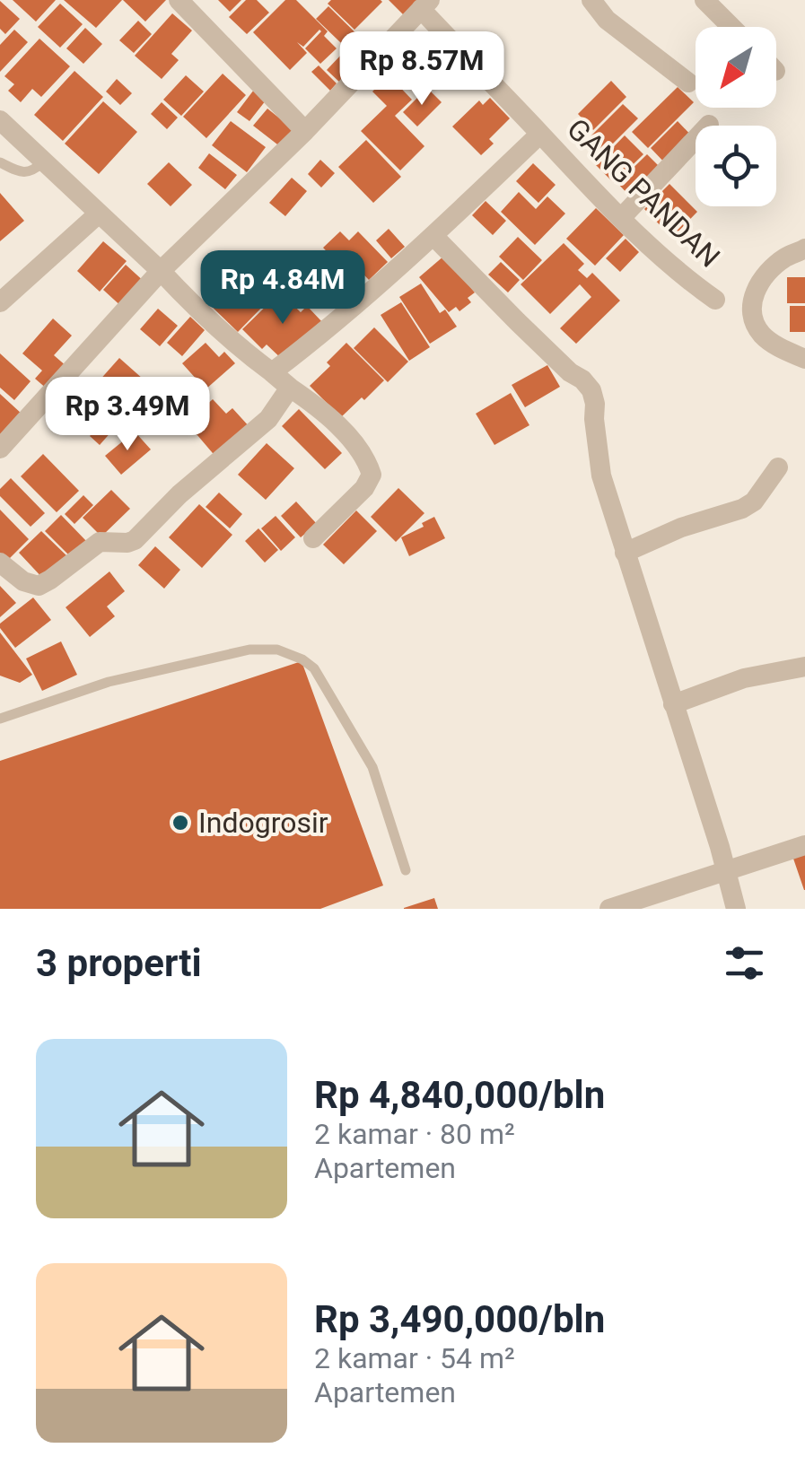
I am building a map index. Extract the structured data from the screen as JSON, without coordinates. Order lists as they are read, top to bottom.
{
  "streets": {
    "street": ["GANG PANDAN"]
  },
  "places": ["Indogrosir"],
  "north": "bottom left",
  "page": {
    "price": ["Rp 8.57M", "Rp 4.84M", "Rp 3.49M"],
    "heading": "3 properti",
    "list": [
      {
        "name": "Rp 4,840,000/bln",
        "note": "2 kamar · 80 m² · Apartemen"
      },
      {
        "name": "Rp 3,490,000/bln",
        "note": "2 kamar · 54 m² · Apartemen"
      }
    ]
  }
}
